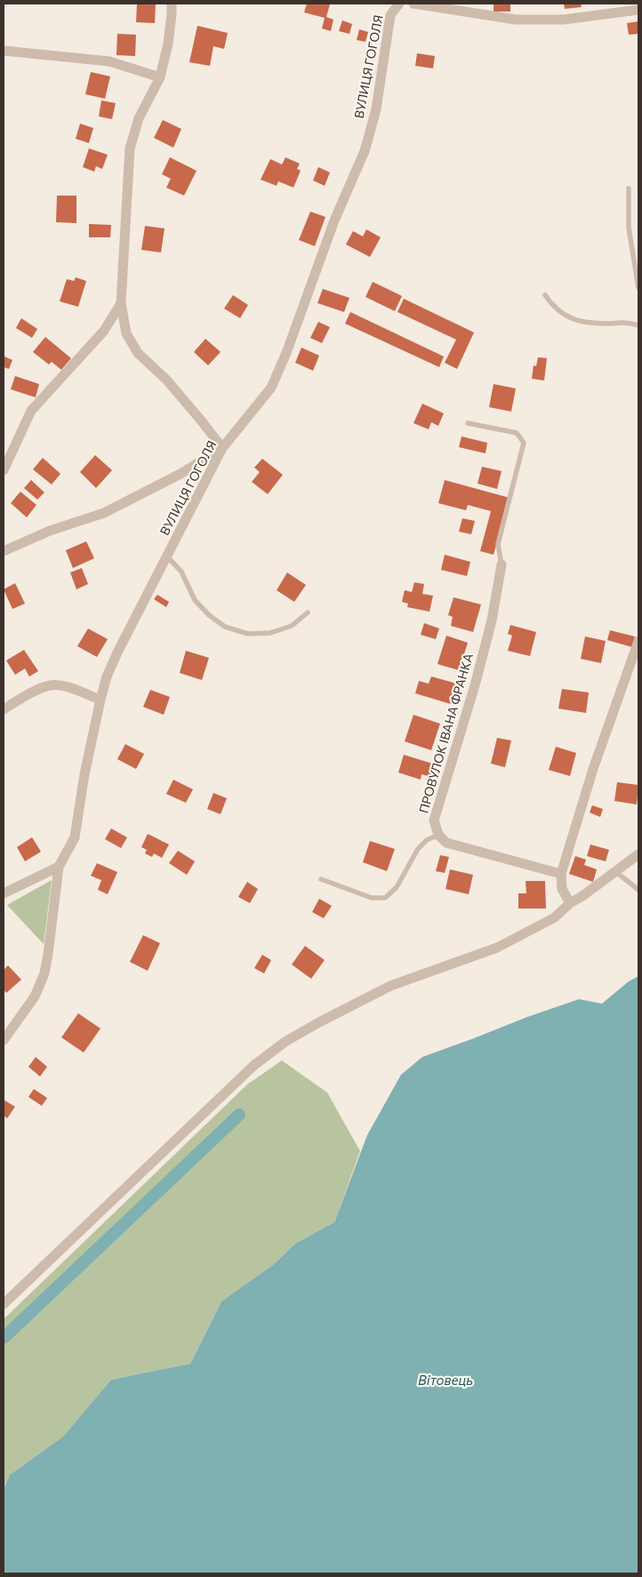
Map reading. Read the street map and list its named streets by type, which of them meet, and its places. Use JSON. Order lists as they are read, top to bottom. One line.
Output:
{"streets":{"street":["ВУЛИЦЯ ГОГОЛЯ","ПРОВУЛОК ІВАНА ФРАНКА"]},"water":["Вітовець"]}
